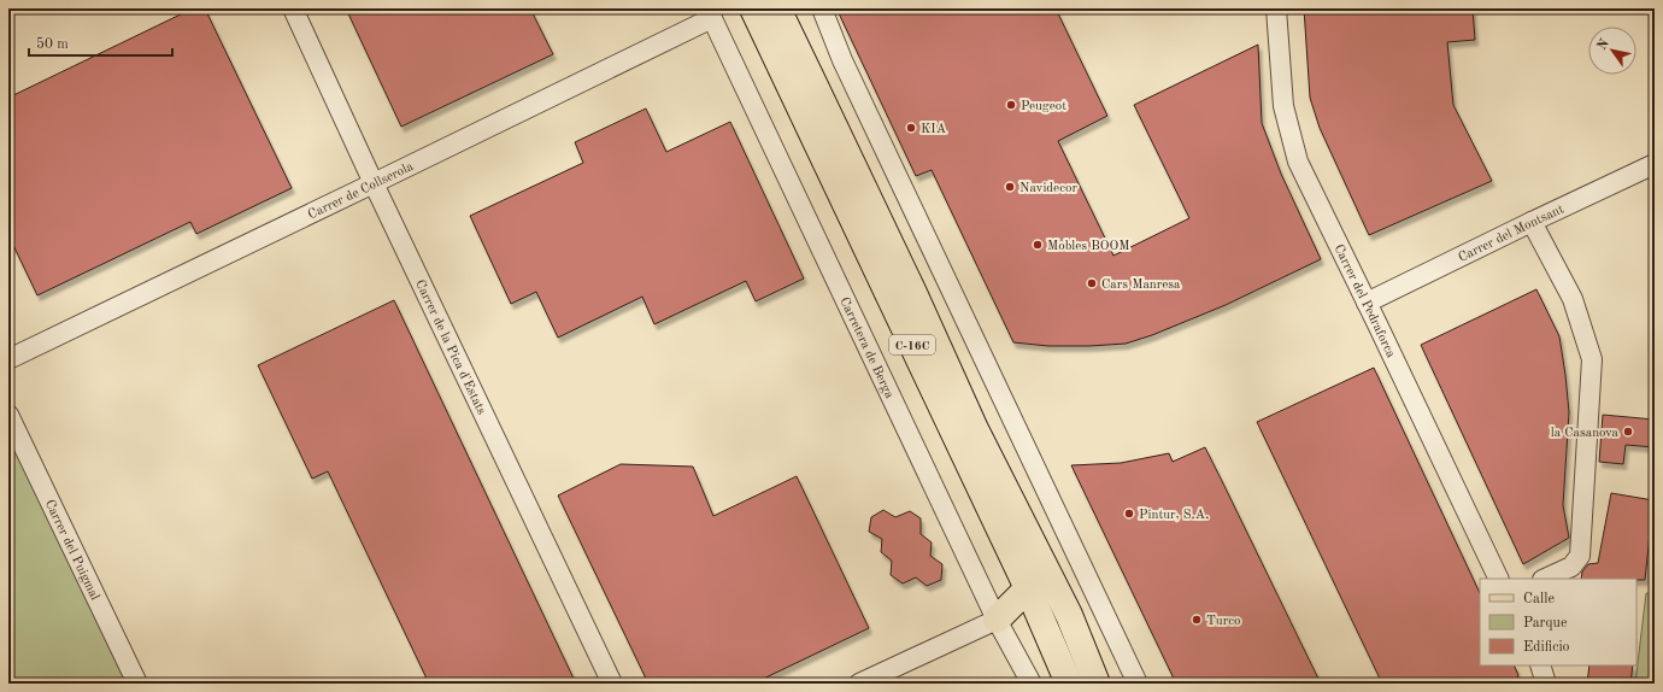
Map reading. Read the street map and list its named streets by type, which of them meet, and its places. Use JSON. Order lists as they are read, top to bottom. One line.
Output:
{"streets":{"main road":["C-16C"],"street":["Carrer de Collserola","Carrer del Montsant","Carrer del Pedraforca","Carrer de la Pica d'Estats","Carretera de Berga","Carrer del Puigmal"]},"crossings":[["Carrer de Collserola","Carrer de la Pica d'Estats"],["Carrer de Collserola","Carretera de Berga"],["Carrer del Montsant","Carrer del Pedraforca"]],"places":["Peugeot","KIA","Navidecor","Mobles BOOM","Cars Manresa","la Casanova","Pintur, S.A.","Turco"],"legend":["Calle","Parque","Edificio"],"scale_bar":"50 m","north":"top left"}
